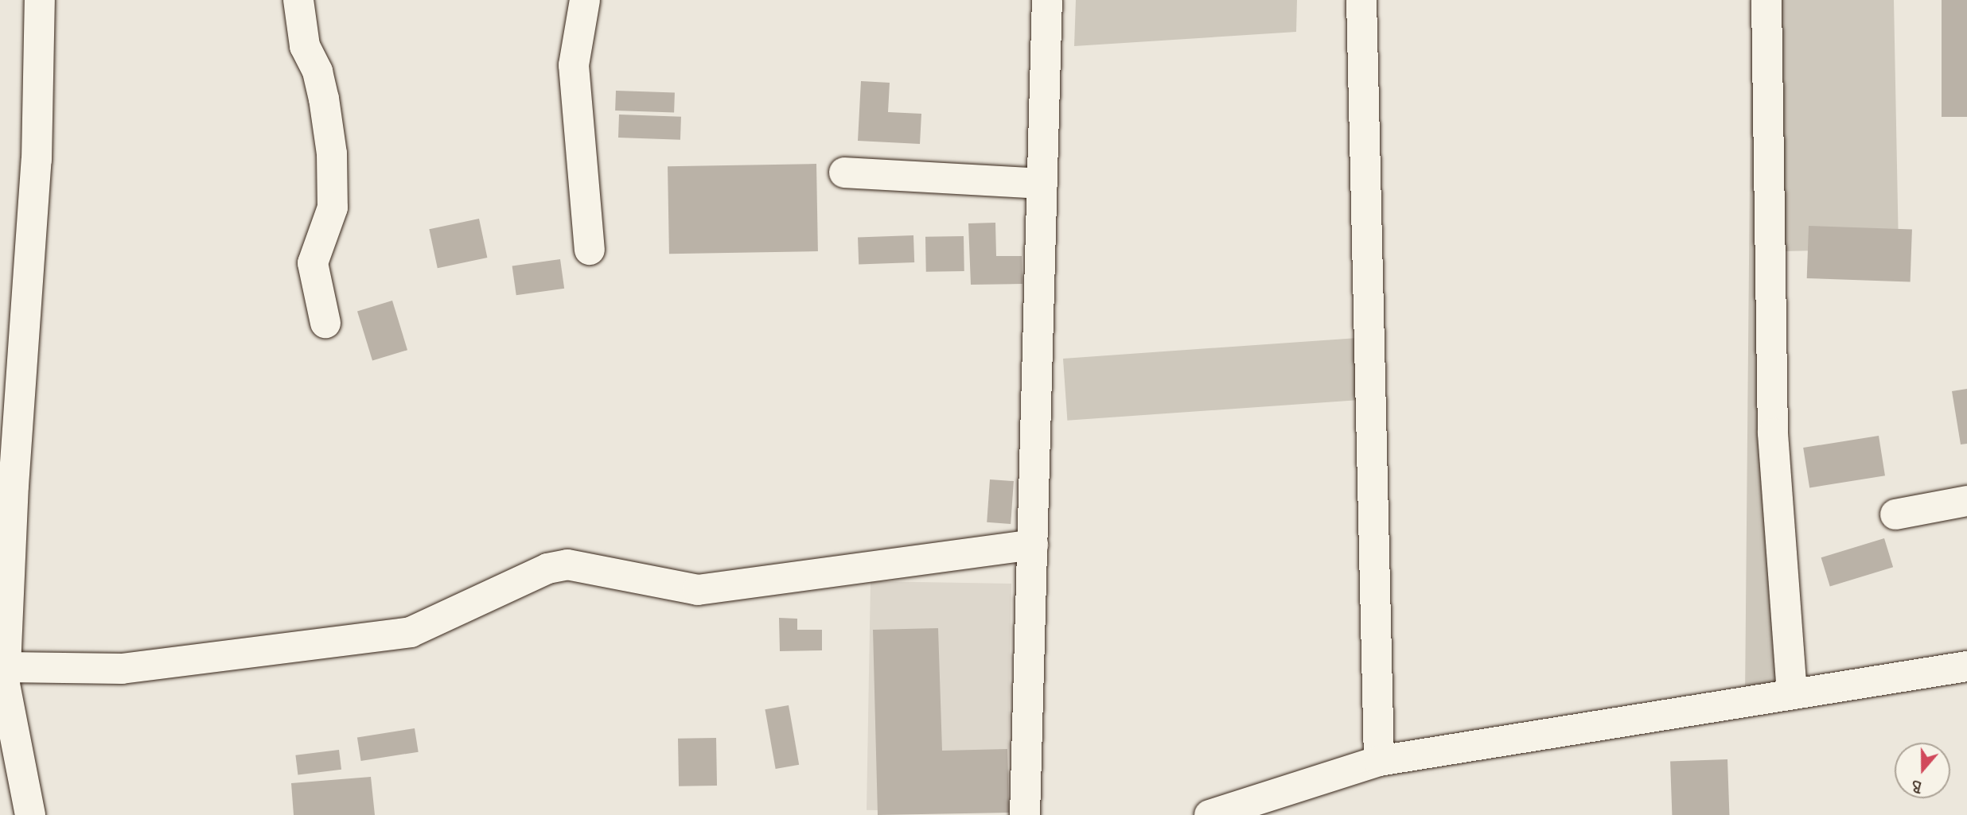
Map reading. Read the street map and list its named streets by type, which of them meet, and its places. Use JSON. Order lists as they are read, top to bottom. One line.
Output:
{"north":"bottom"}
